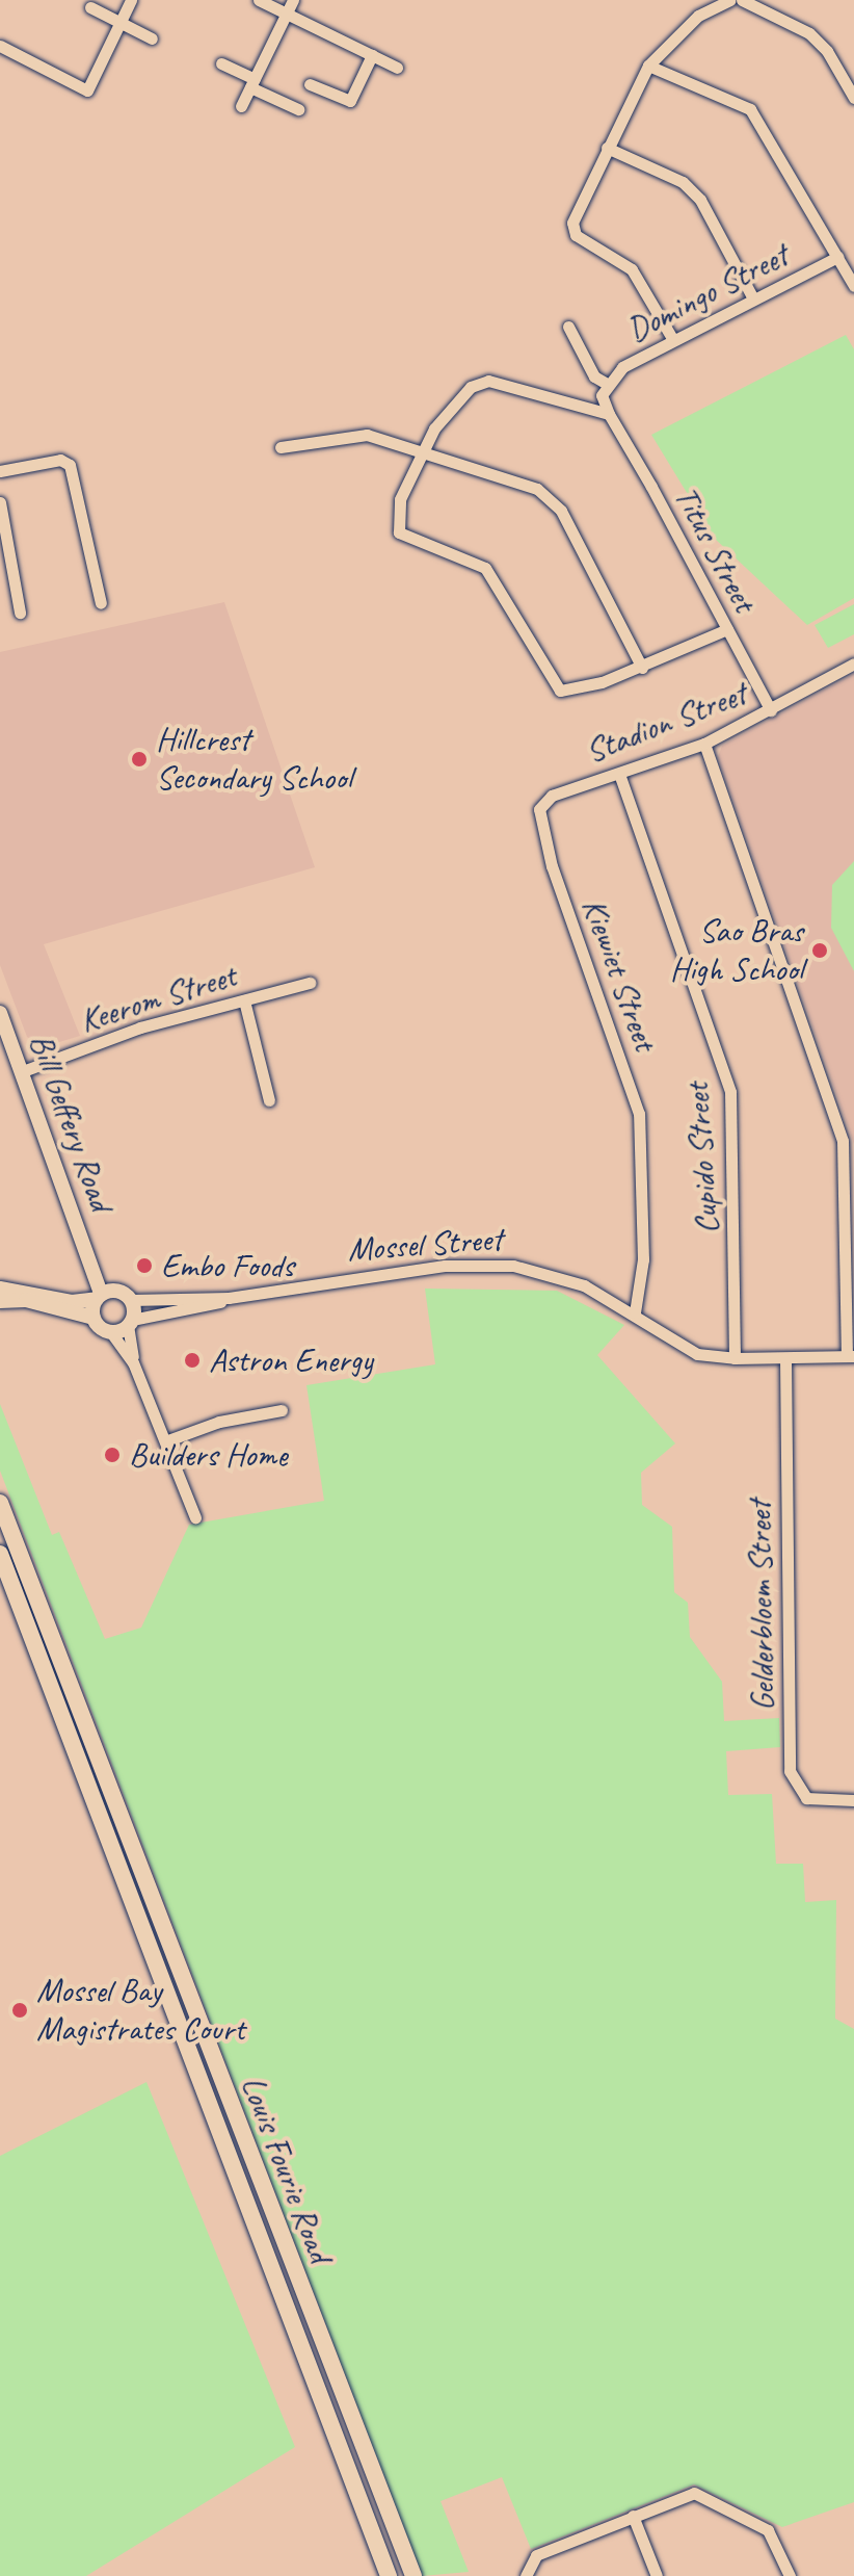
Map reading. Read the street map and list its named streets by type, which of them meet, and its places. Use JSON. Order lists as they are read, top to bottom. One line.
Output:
{"streets":{"main road":["Louis Fourie Road"],"street":["Domingo Street","Titus Street","Stadion Street","Kiewiet Street","Keerom Street","Bill Geffery Road","Cupido Street","Mossel Street","Gelderbloem Street"]},"crossings":[["Domingo Street","Titus Street"],["Titus Street","Stadion Street"],["Stadion Street","Kiewiet Street"],["Stadion Street","Cupido Street"],["Kiewiet Street","Mossel Street"],["Keerom Street","Bill Geffery Road"],["Cupido Street","Mossel Street"],["Mossel Street","Gelderbloem Street"]],"places":["Hillcrest Secondary School","Sao Bras High School","Embo Foods","Astron Energy","Builders Home","Mossel Bay Magistrates Court"]}
